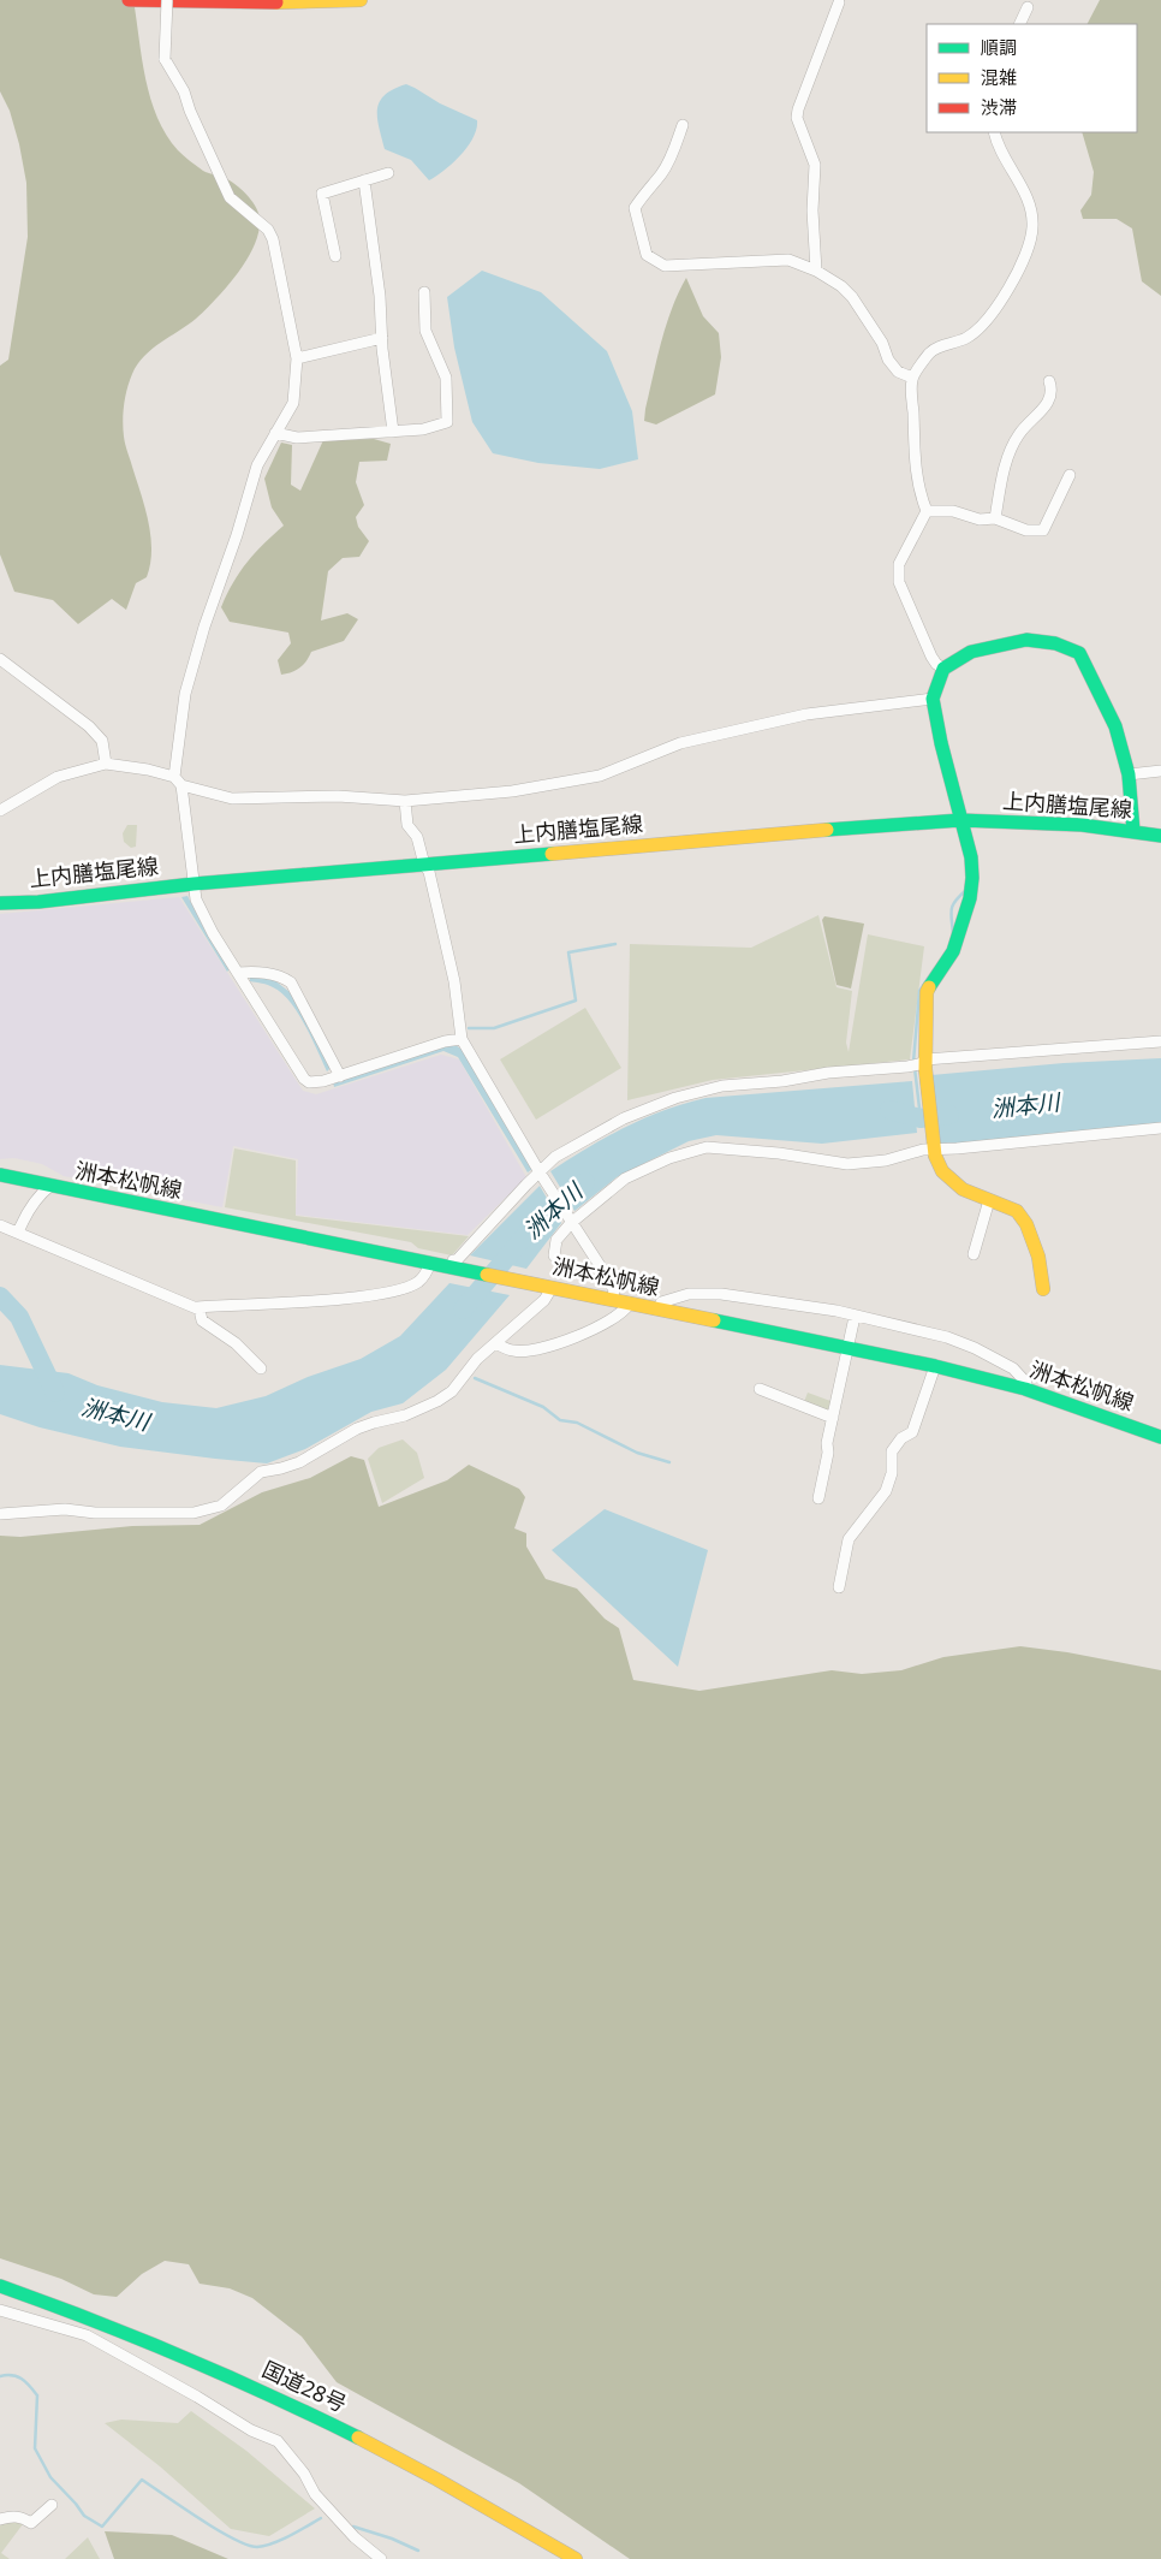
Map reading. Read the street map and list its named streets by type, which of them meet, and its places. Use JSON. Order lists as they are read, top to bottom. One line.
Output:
{"streets":{"main road":["上内膳塩尾線","洲本松帆線","国道28号"]},"water":["洲本川"],"legend":["順調","混雑","渋滞"]}
